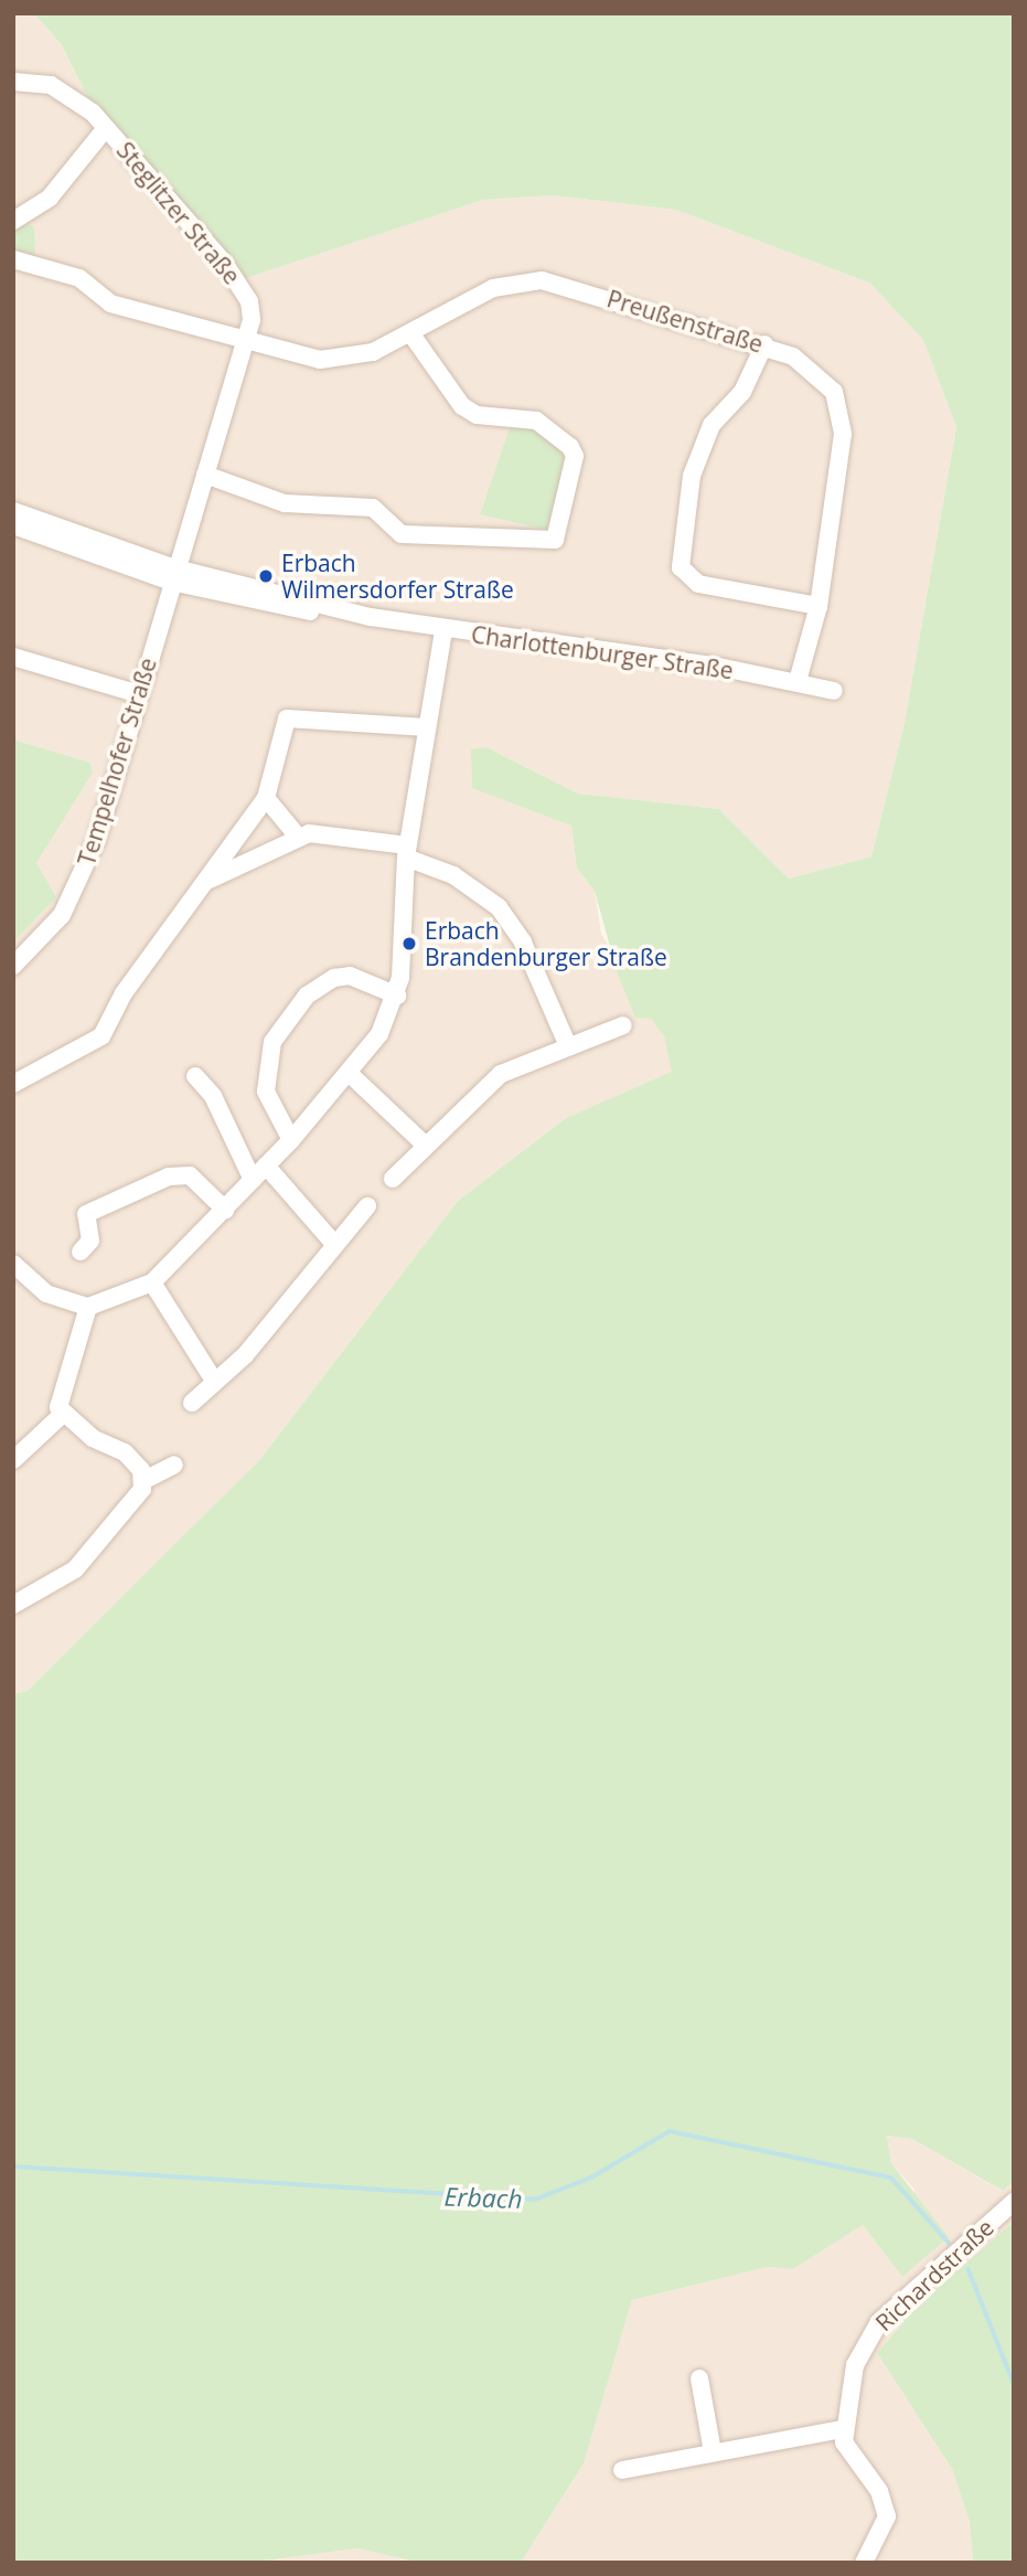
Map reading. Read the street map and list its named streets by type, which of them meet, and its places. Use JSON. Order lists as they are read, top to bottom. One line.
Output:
{"streets":{"street":["Steglitzer Straße","Preußenstraße","Charlottenburger Straße","Tempelhofer Straße","Richardstraße"]},"crossings":[["Steglitzer Straße","Preußenstraße"],["Steglitzer Straße","Tempelhofer Straße"],["Preußenstraße","Charlottenburger Straße"],["Charlottenburger Straße","Tempelhofer Straße"]],"water":["Erbach"],"places":["Erbach Wilmersdorfer Straße","Erbach Brandenburger Straße"]}
